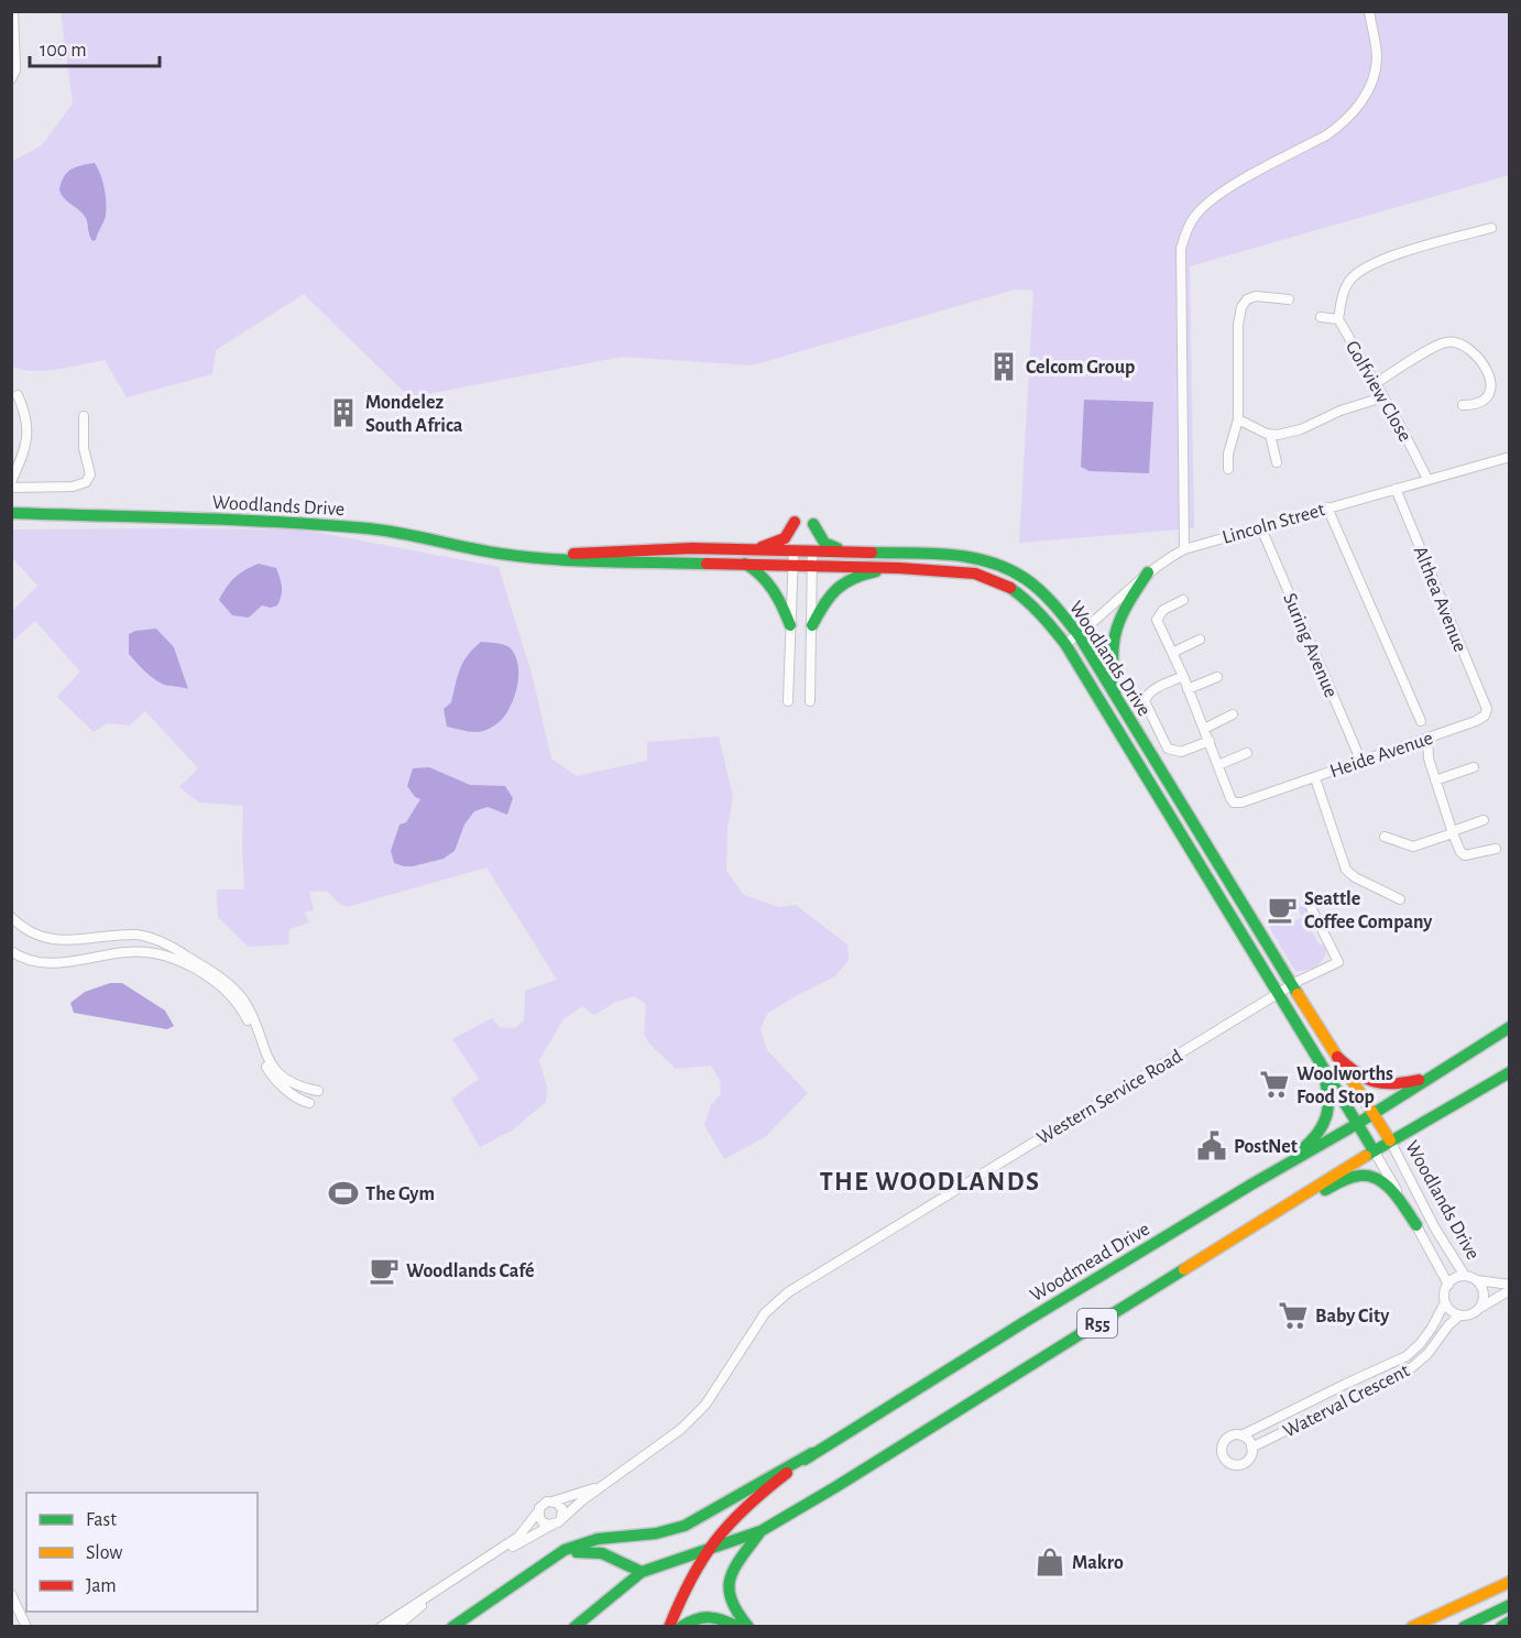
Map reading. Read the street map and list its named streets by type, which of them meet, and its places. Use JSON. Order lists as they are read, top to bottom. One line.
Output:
{"streets":{"main road":["Woodlands Drive","Woodmead Drive","R55"],"street":["Golfview Close","Lincoln Street","Althea Avenue","Suring Avenue","Heide Avenue","Western Service Road","Waterval Crescent"]},"crossings":[["Golfview Close","Lincoln Street"],["Woodlands Drive","Lincoln Street"],["Woodlands Drive","Western Service Road"],["Woodlands Drive","Woodmead Drive"],["Woodlands Drive","R55"],["Woodlands Drive","Waterval Crescent"],["Lincoln Street","Althea Avenue"],["Lincoln Street","Suring Avenue"],["Althea Avenue","Heide Avenue"],["Suring Avenue","Heide Avenue"],["Woodmead Drive","R55"]],"districts":["THE WOODLANDS"],"places":{"building":["Celcom Group","Mondelez South Africa"],"cafe":["Seattle Coffee Company","Woodlands Café"],"supermarket":["Woolworths Food Stop","Baby City"],"public building":["PostNet"],"sports":["The Gym"],"shop":["Makro"]},"legend":["Fast","Slow","Jam"],"scale_bar":"100 m"}
